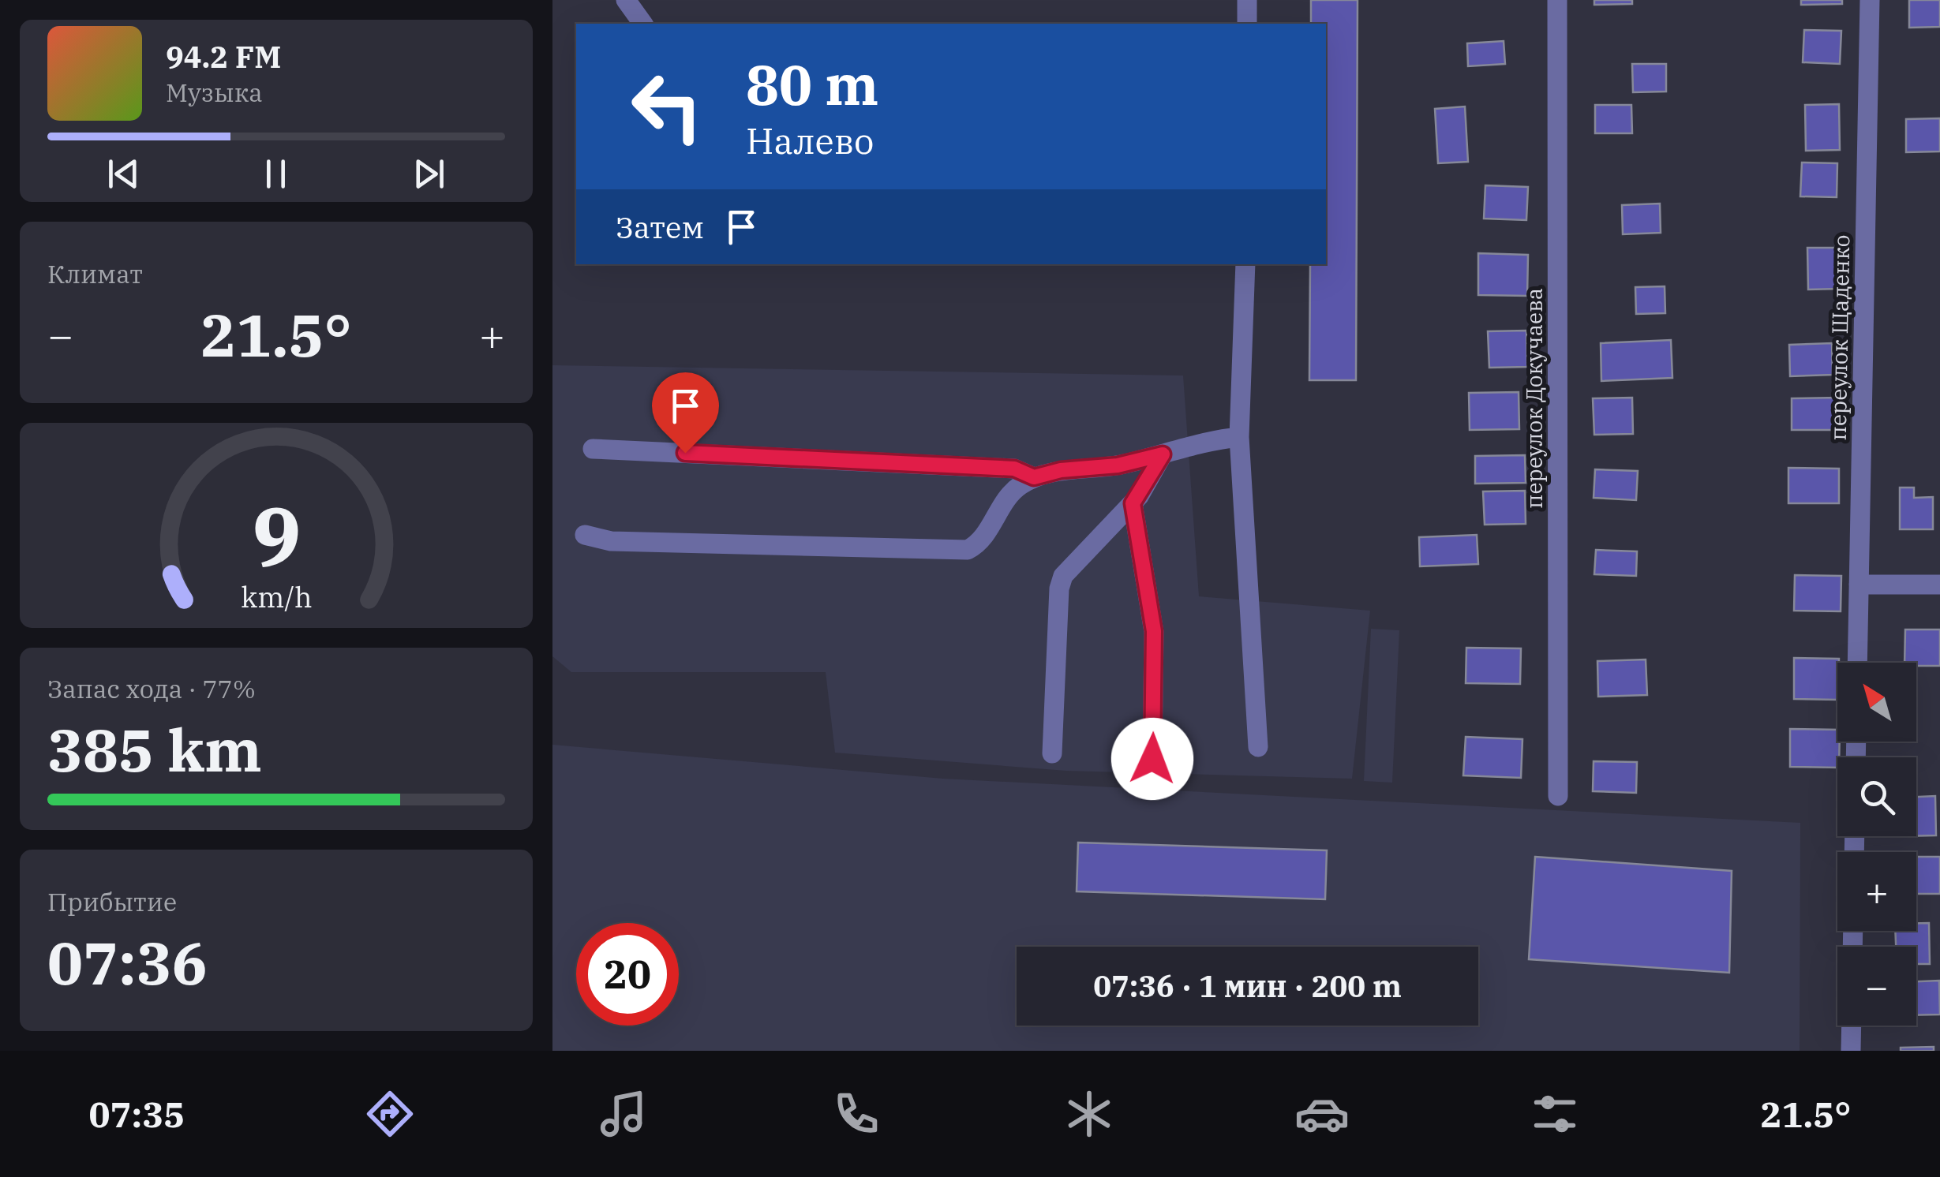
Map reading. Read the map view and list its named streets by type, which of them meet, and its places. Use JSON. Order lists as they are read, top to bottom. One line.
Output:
{"streets":{"street":["переулок Щаденко","переулок Докучаева"]},"north":"top left","page":{"turn":["80 m","Налево"],"song":["94.2 FM","Музыка"],"then":"Затем","tile":["Климат",["Запас хода · 77%","385 km"],["Прибытие","07:36"]],"heat":["−","21.5°","+"],"map_buttons":["+","−"],"limit":"20","trip":"07:36 · 1 мин · 200 m","tabs":["07:35","21.5°"],"gauge":["9","km/h"]}}
